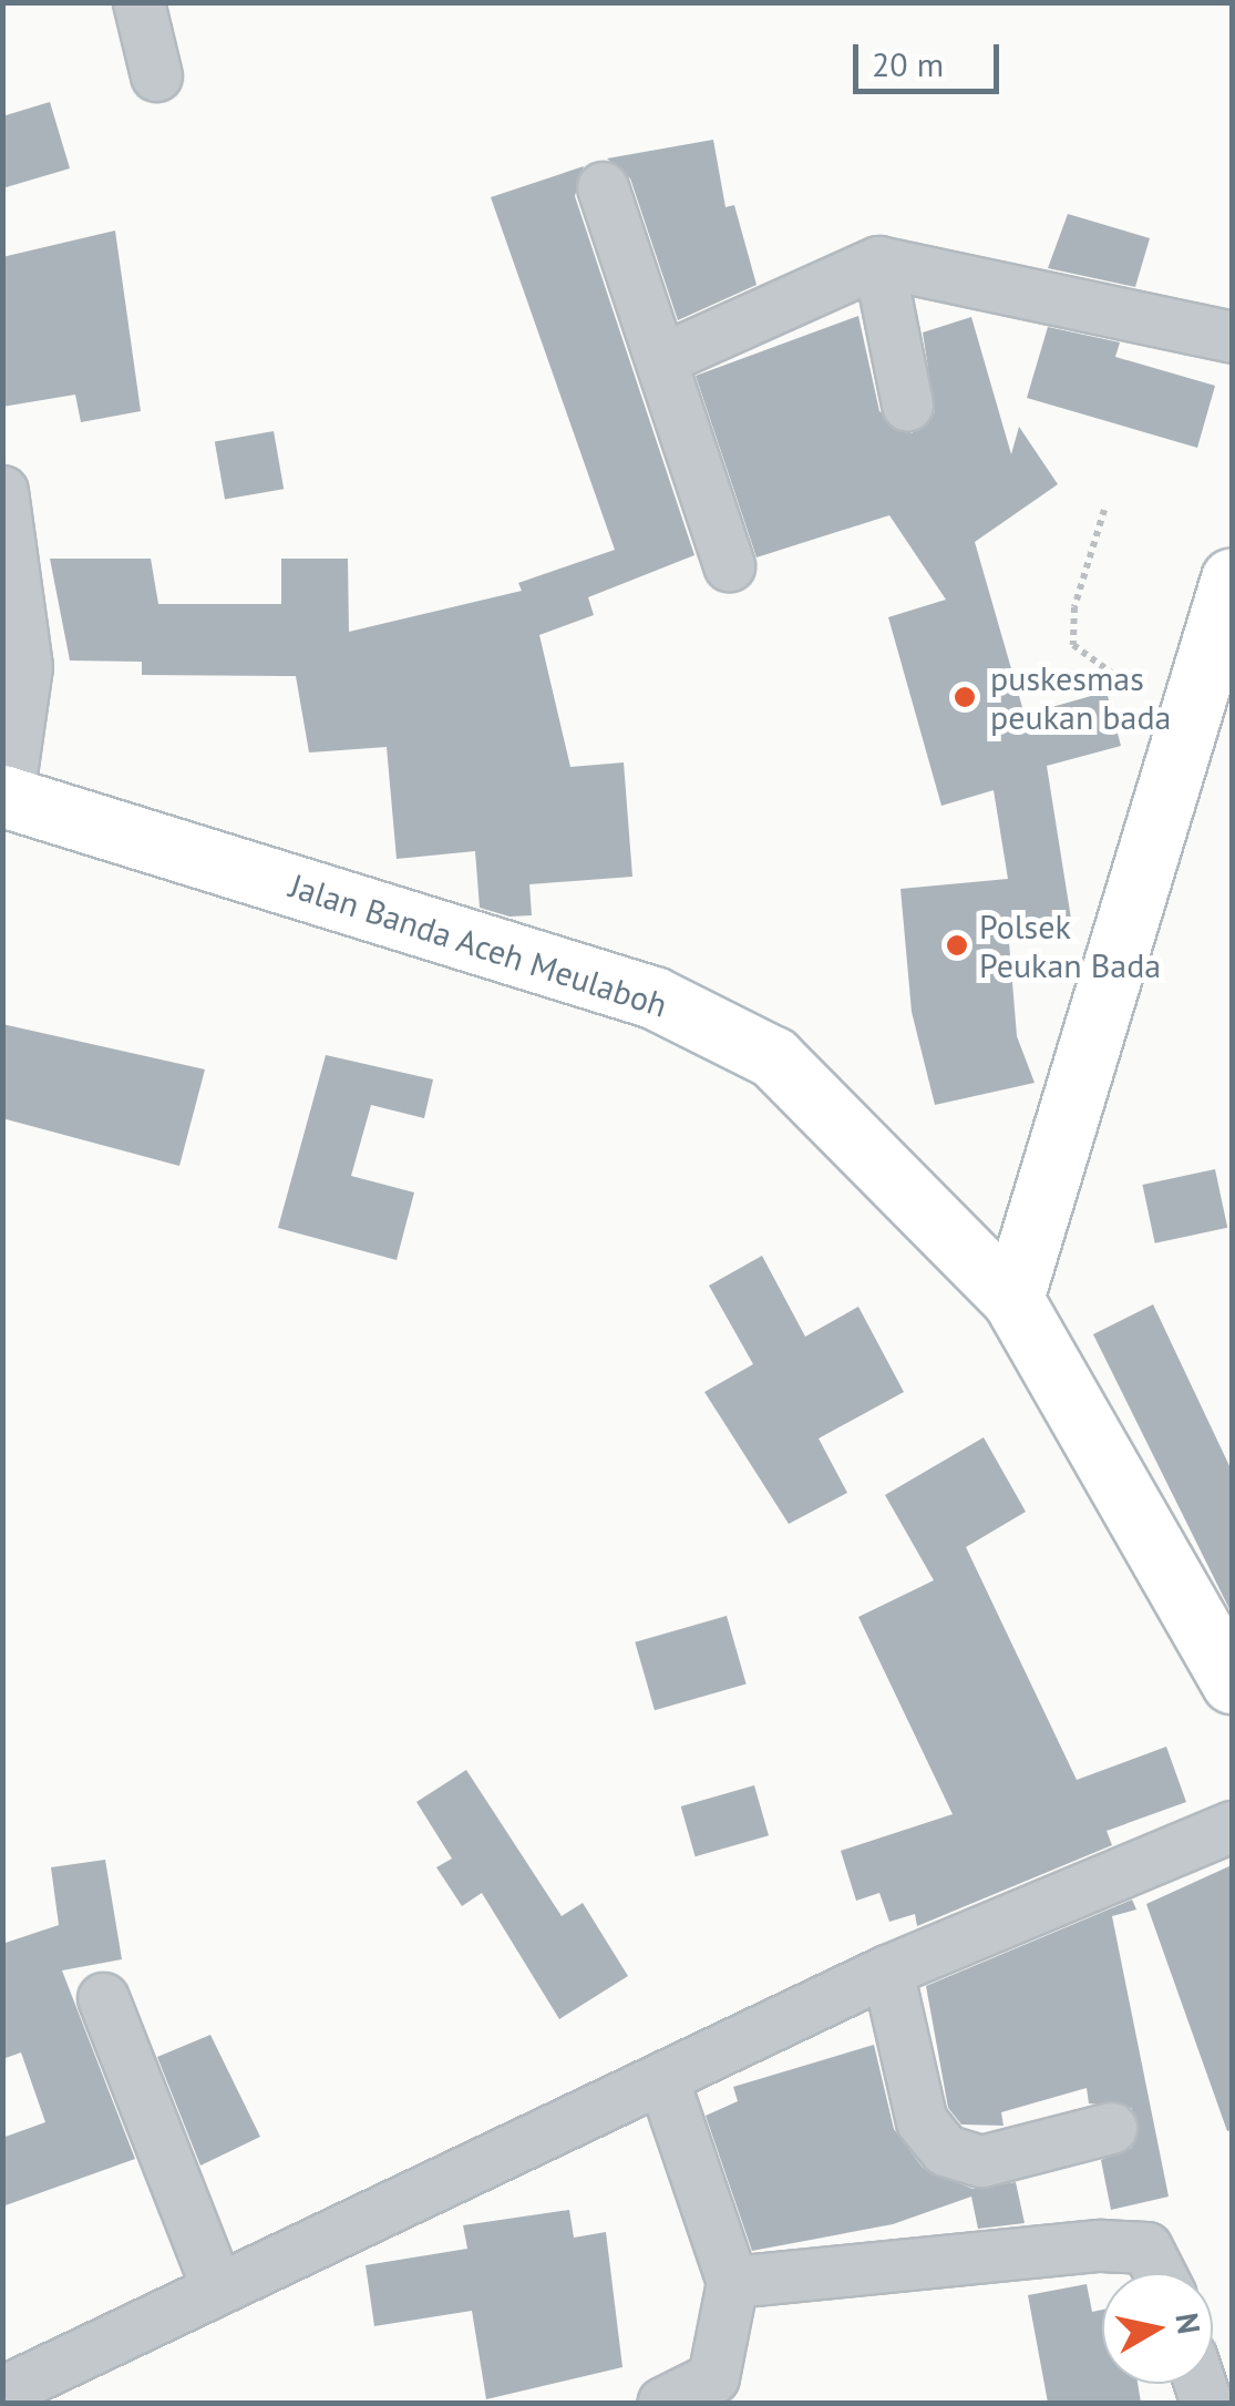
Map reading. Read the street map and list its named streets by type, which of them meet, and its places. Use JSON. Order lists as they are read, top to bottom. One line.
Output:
{"streets":{"main road":["Jalan Banda Aceh Meulaboh"]},"places":["puskesmas peukan bada","Polsek Peukan Bada"],"scale_bar":"20 m","north":"right"}
